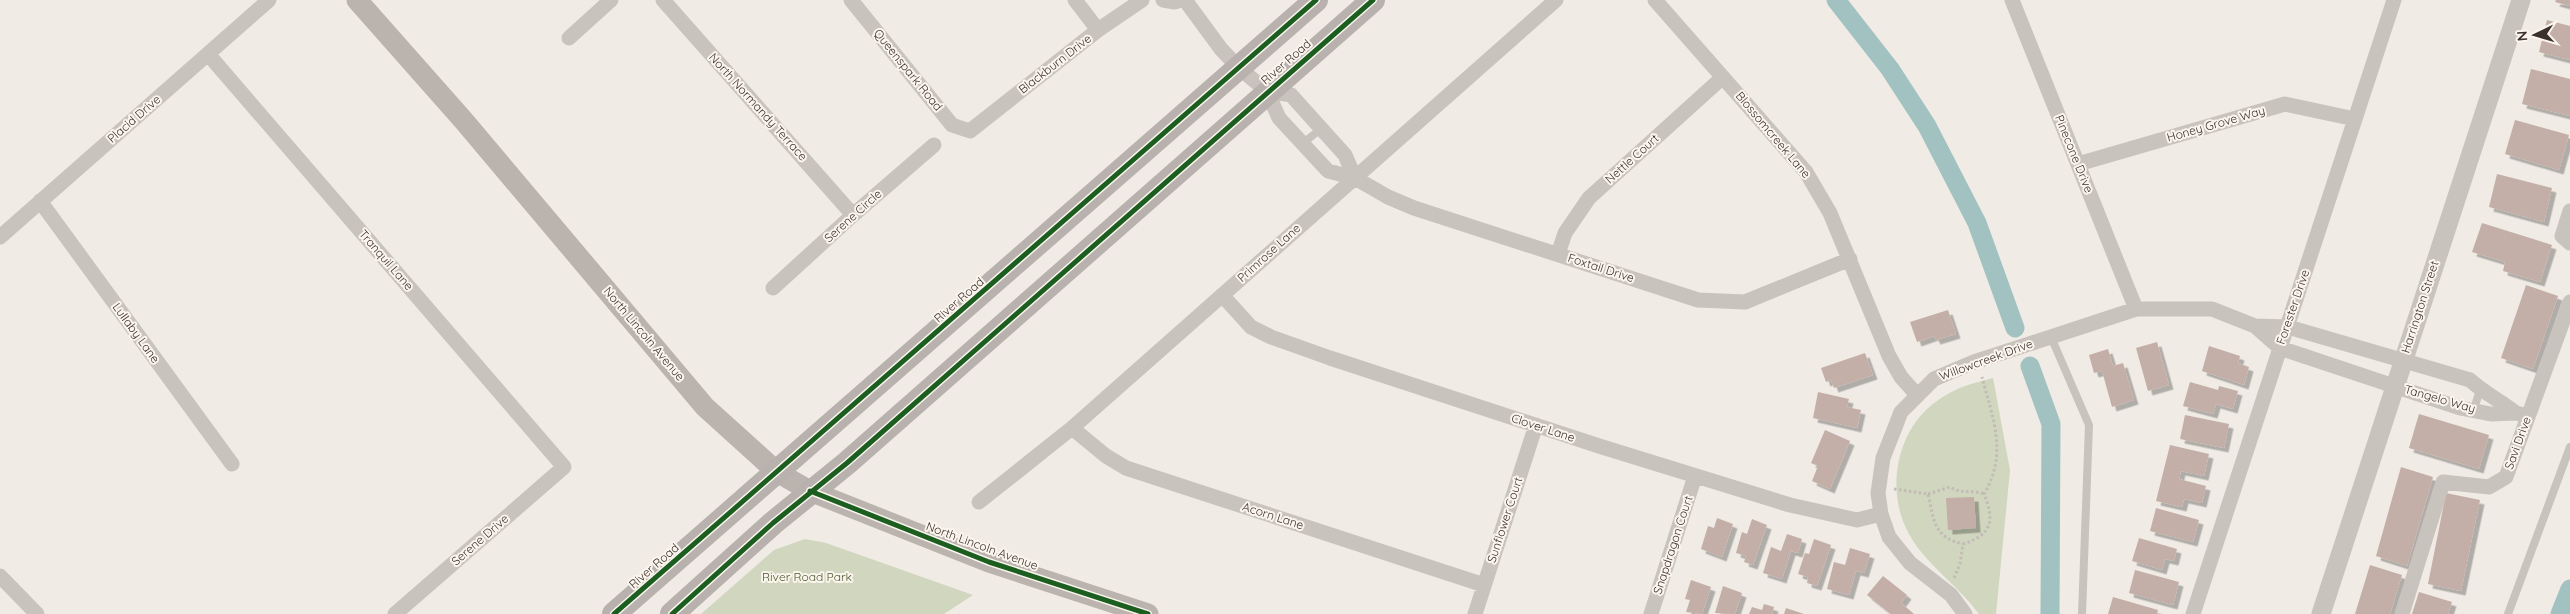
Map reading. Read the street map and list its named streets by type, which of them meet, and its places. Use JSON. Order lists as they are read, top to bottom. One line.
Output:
{"streets":{"main road":["River Road","North Lincoln Avenue"],"street":["Blackburn Drive","Queenspark Road","North Normandy Terrace","Placid Drive","Honey Grove Way","Blossomcreek Lane","Pinecone Drive","Nettle Court","Serene Circle","Primrose Lane","Tranquil Lane","Foxtail Drive","Forester Drive","Harrington Street","Lullaby Lane","Willowcreek Drive","Tangelo Way","Clover Lane","Savi Drive","Acorn Lane","Sunflower Court","Serene Drive","Snapdragon Court"]},"crossings":[["River Road","Foxtail Drive"],["River Road","North Lincoln Avenue"],["Blackburn Drive","Queenspark Road"],["North Normandy Terrace","Serene Circle"],["Placid Drive","Tranquil Lane"],["Placid Drive","Lullaby Lane"],["Honey Grove Way","Pinecone Drive"],["Honey Grove Way","Forester Drive"],["Blossomcreek Lane","Nettle Court"],["Blossomcreek Lane","Foxtail Drive"],["Blossomcreek Lane","Willowcreek Drive"],["Pinecone Drive","Willowcreek Drive"],["Nettle Court","Foxtail Drive"],["Primrose Lane","Foxtail Drive"],["Primrose Lane","Clover Lane"],["Primrose Lane","Acorn Lane"],["Tranquil Lane","Serene Drive"],["Forester Drive","Willowcreek Drive"],["Harrington Street","Willowcreek Drive"],["Harrington Street","Tangelo Way"],["Willowcreek Drive","Tangelo Way"],["Willowcreek Drive","Clover Lane"],["Tangelo Way","Savi Drive"],["Clover Lane","Sunflower Court"],["Clover Lane","Snapdragon Court"],["Acorn Lane","Sunflower Court"]],"parks":["River Road Park"],"north":"left"}
